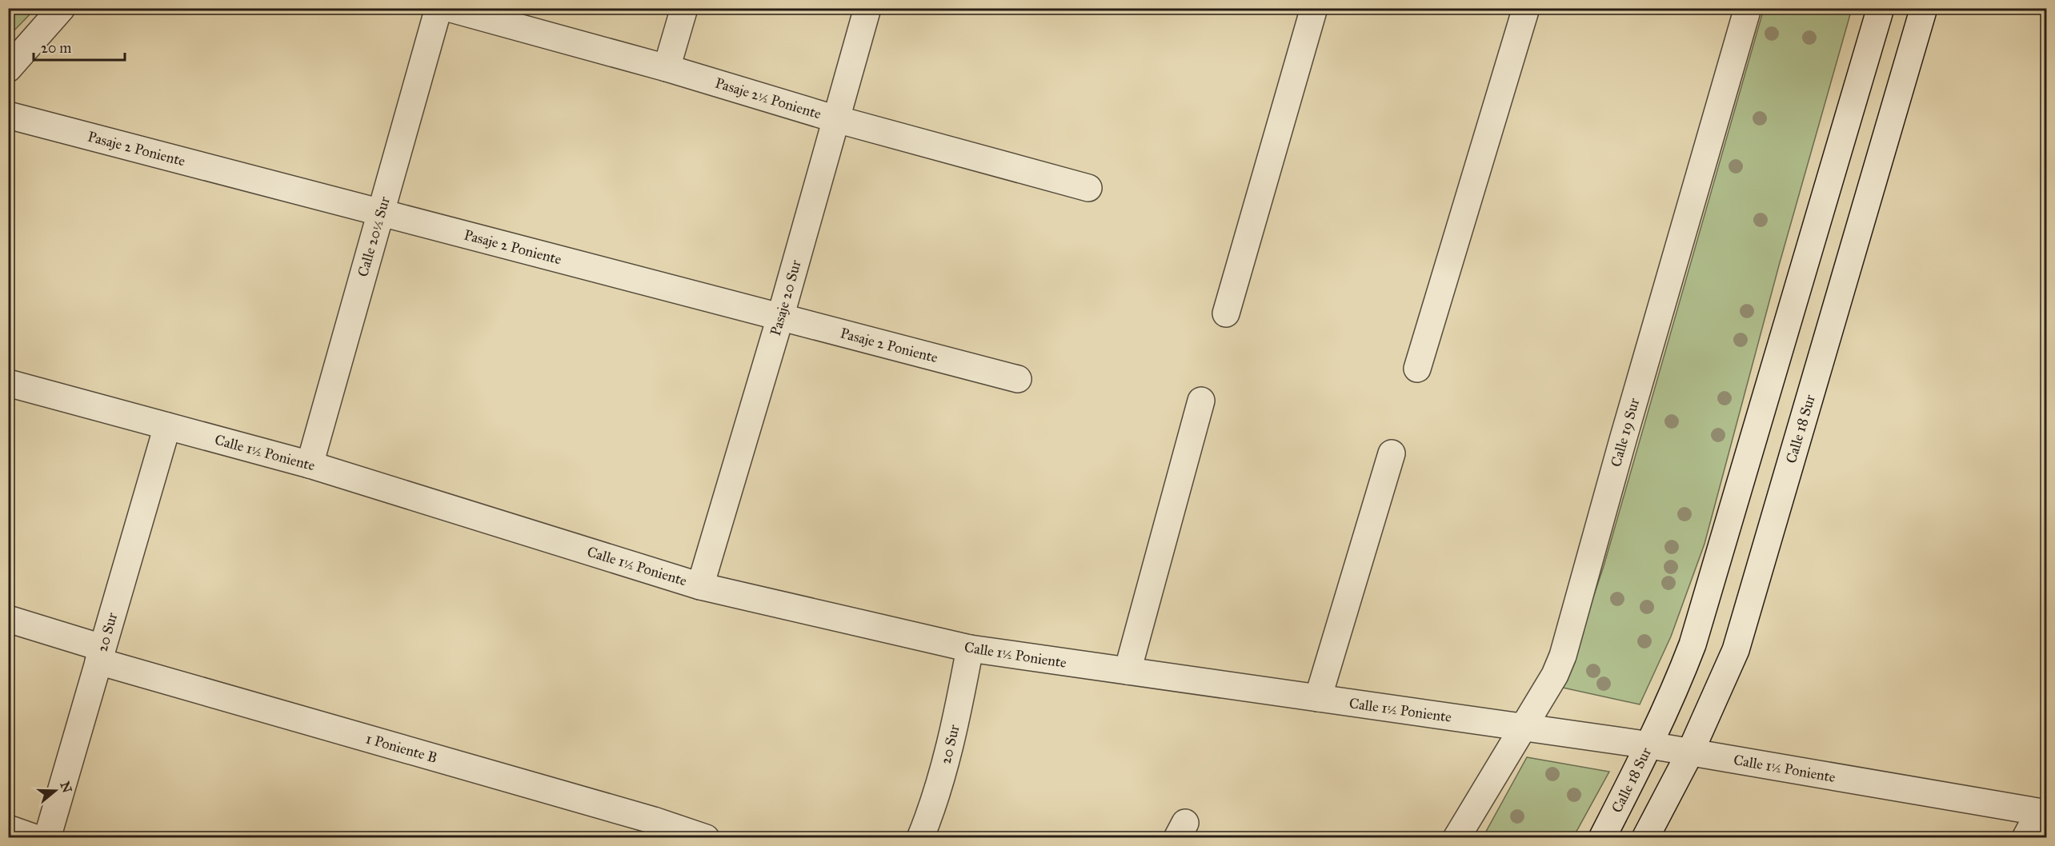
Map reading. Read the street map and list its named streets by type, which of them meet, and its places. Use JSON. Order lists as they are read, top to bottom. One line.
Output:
{"streets":{"street":["Pasaje 2½ Poniente","Pasaje 2 Poniente","Calle 20½ Sur","Pasaje 20 Sur","Calle 18 Sur","Calle 19 Sur","Calle 1½ Poniente","20 Sur","1 Poniente B"]},"crossings":[["Pasaje 2½ Poniente","Pasaje 20 Sur"],["Pasaje 2 Poniente","Calle 20½ Sur"],["Pasaje 2 Poniente","Pasaje 20 Sur"],["Calle 20½ Sur","Calle 1½ Poniente"],["Pasaje 20 Sur","Calle 1½ Poniente"],["Calle 18 Sur","Calle 1½ Poniente"],["Calle 19 Sur","Calle 1½ Poniente"],["Calle 1½ Poniente","20 Sur"],["20 Sur","1 Poniente B"]],"scale_bar":"20 m","north":"right"}
